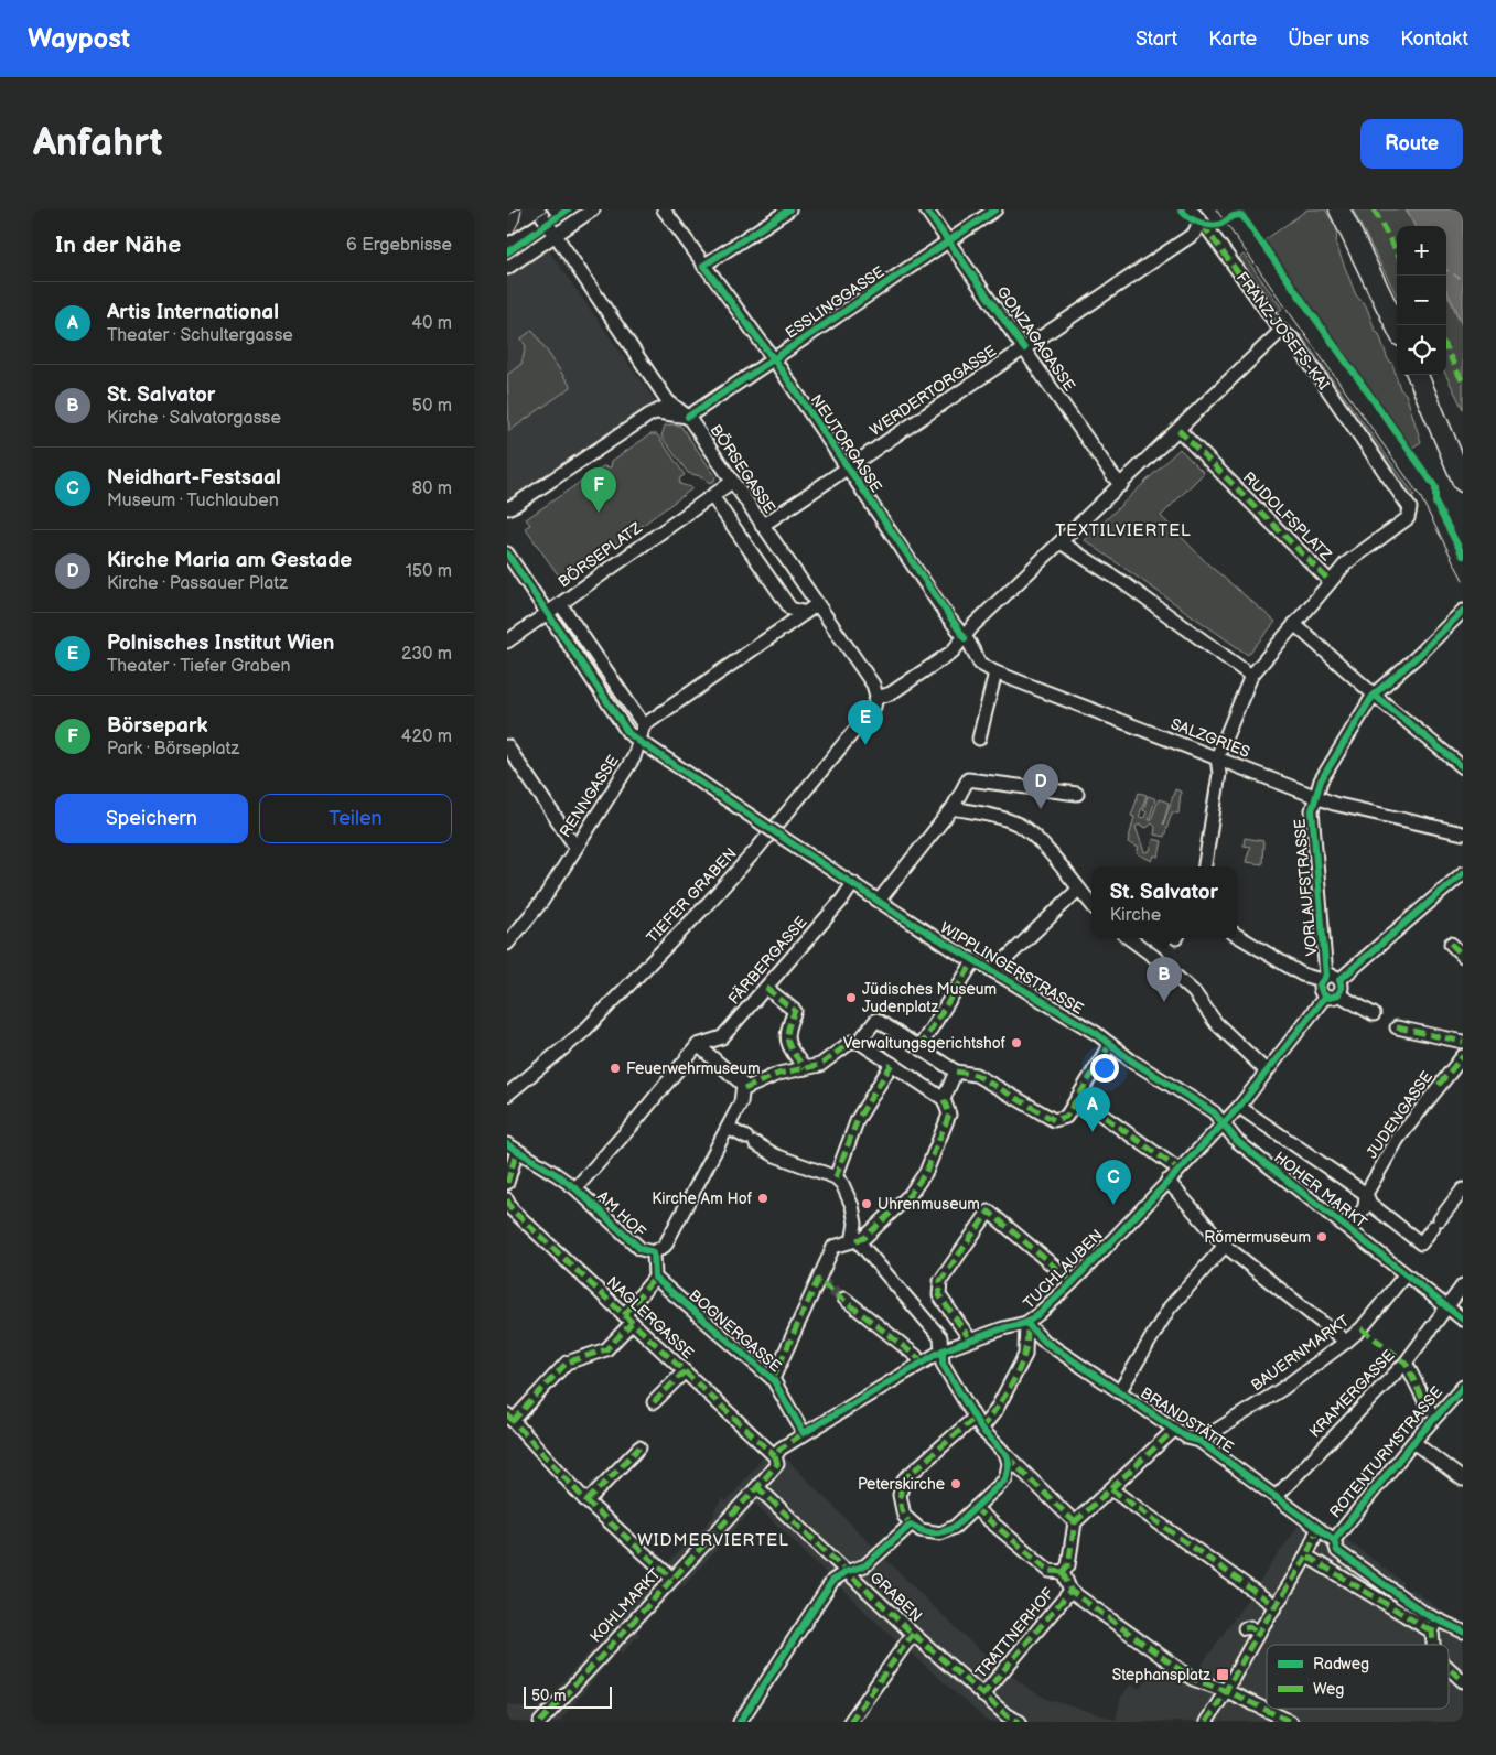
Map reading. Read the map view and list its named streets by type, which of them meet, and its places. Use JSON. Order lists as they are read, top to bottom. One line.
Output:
{"streets":{"street":["ESSLINGGASSE","FRANZ-JOSEFS-KAI","GONZAGAGASSE","WERDERTORGASSE","NEUTORGASSE","BÖRSEGASSE","RUDOLFSPLATZ","BÖRSEPLATZ","SALZGRIES","RENNGASSE","VORLAUFSTRASSE","TIEFER GRABEN","FÄRBERGASSE","WIPPLINGERSTRASSE","JUDENGASSE","HOHER MARKT","AM HOF","TUCHLAUBEN","NAGLERGASSE","BOGNERGASSE","BAUERNMARKT","KRAMERGASSE","BRANDSTÄTTE","ROTENTURMSTRASSE","GRABEN","KOHLMARKT","TRATTNERHOF"]},"crossings":[["ESSLINGGASSE","GONZAGAGASSE"],["ESSLINGGASSE","NEUTORGASSE"],["ESSLINGGASSE","BÖRSEGASSE"],["FRANZ-JOSEFS-KAI","WERDERTORGASSE"],["FRANZ-JOSEFS-KAI","RUDOLFSPLATZ"],["GONZAGAGASSE","WERDERTORGASSE"],["WERDERTORGASSE","NEUTORGASSE"],["WERDERTORGASSE","BÖRSEGASSE"],["NEUTORGASSE","SALZGRIES"],["BÖRSEGASSE","BÖRSEPLATZ"],["BÖRSEGASSE","TIEFER GRABEN"],["RUDOLFSPLATZ","SALZGRIES"],["SALZGRIES","VORLAUFSTRASSE"],["RENNGASSE","WIPPLINGERSTRASSE"],["VORLAUFSTRASSE","TUCHLAUBEN"],["FÄRBERGASSE","WIPPLINGERSTRASSE"],["FÄRBERGASSE","AM HOF"],["WIPPLINGERSTRASSE","HOHER MARKT"],["WIPPLINGERSTRASSE","TUCHLAUBEN"],["JUDENGASSE","HOHER MARKT"],["HOHER MARKT","TUCHLAUBEN"],["HOHER MARKT","BAUERNMARKT"],["HOHER MARKT","KRAMERGASSE"],["TUCHLAUBEN","NAGLERGASSE"],["TUCHLAUBEN","BOGNERGASSE"],["TUCHLAUBEN","BRANDSTÄTTE"],["TUCHLAUBEN","GRABEN"],["TUCHLAUBEN","KOHLMARKT"],["BAUERNMARKT","BRANDSTÄTTE"],["KRAMERGASSE","BRANDSTÄTTE"],["BRANDSTÄTTE","ROTENTURMSTRASSE"],["GRABEN","KOHLMARKT"],["GRABEN","TRATTNERHOF"]],"districts":["TEXTILVIERTEL","WIDMERVIERTEL"],"places":{"other":["Jüdisches Museum Judenplatz","Verwaltungsgerichtshof","Feuerwehrmuseum","Kirche Am Hof","Uhrenmuseum","Römermuseum","Peterskirche"],"transit":["Stephansplatz"]},"legend":["Radweg","Weg"],"scale_bar":"50 m","page":{"header":"Waypost","nav":["Start","Karte","Über uns","Kontakt"],"buttons":["Route",["Speichern","Teilen"]],"title":"Anfahrt","heading":["In der Nähe","6 Ergebnisse"],"map_buttons":["+","−"],"list":[{"mark":"A","name":"Artis International","note":"Theater · Schultergasse","value":"40 m"},{"mark":"B","name":"St. Salvator","note":"Kirche · Salvatorgasse","value":"50 m"},{"mark":"C","name":"Neidhart-Festsaal","note":"Museum · Tuchlauben","value":"80 m"},{"mark":"D","name":"Kirche Maria am Gestade","note":"Kirche · Passauer Platz","value":"150 m"},{"mark":"E","name":"Polnisches Institut Wien","note":"Theater · Tiefer Graben","value":"230 m"},{"mark":"F","name":"Börsepark","note":"Park · Börseplatz","value":"420 m"}],"pins":["F","E","D","B","A","C"],"popup":["St. Salvator","Kirche"],"scale":"50 m"}}
